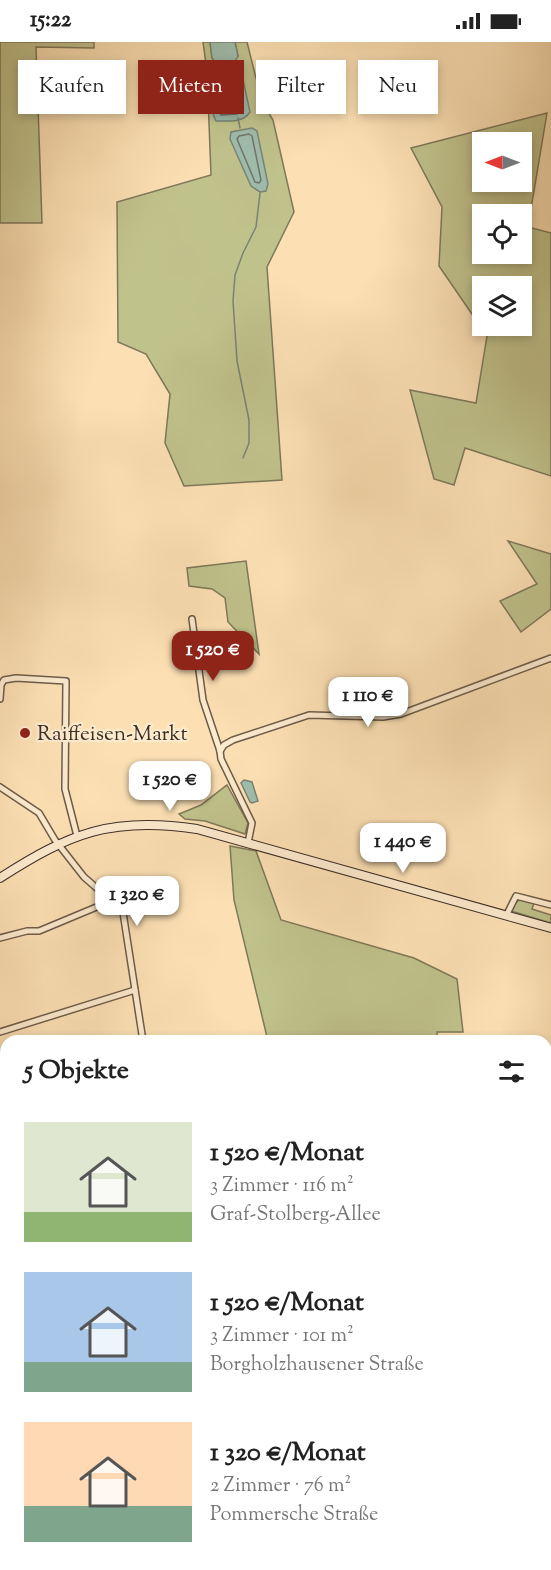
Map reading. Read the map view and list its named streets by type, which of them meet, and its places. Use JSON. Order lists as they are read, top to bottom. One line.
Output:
{"places":["Raiffeisen-Markt"],"north":"left","page":{"status":"15:22","chip":["Kaufen","Mieten","Filter","Neu"],"price":["1 520 €","1 110 €","1 520 €","1 440 €","1 320 €"],"heading":"5 Objekte","list":[{"name":"1 520 €/Monat","note":"3 Zimmer · 116 m² · Graf-Stolberg-Allee"},{"name":"1 520 €/Monat","note":"3 Zimmer · 101 m² · Borgholzhausener Straße"},{"name":"1 320 €/Monat","note":"2 Zimmer · 76 m² · Pommersche Straße"}]}}
